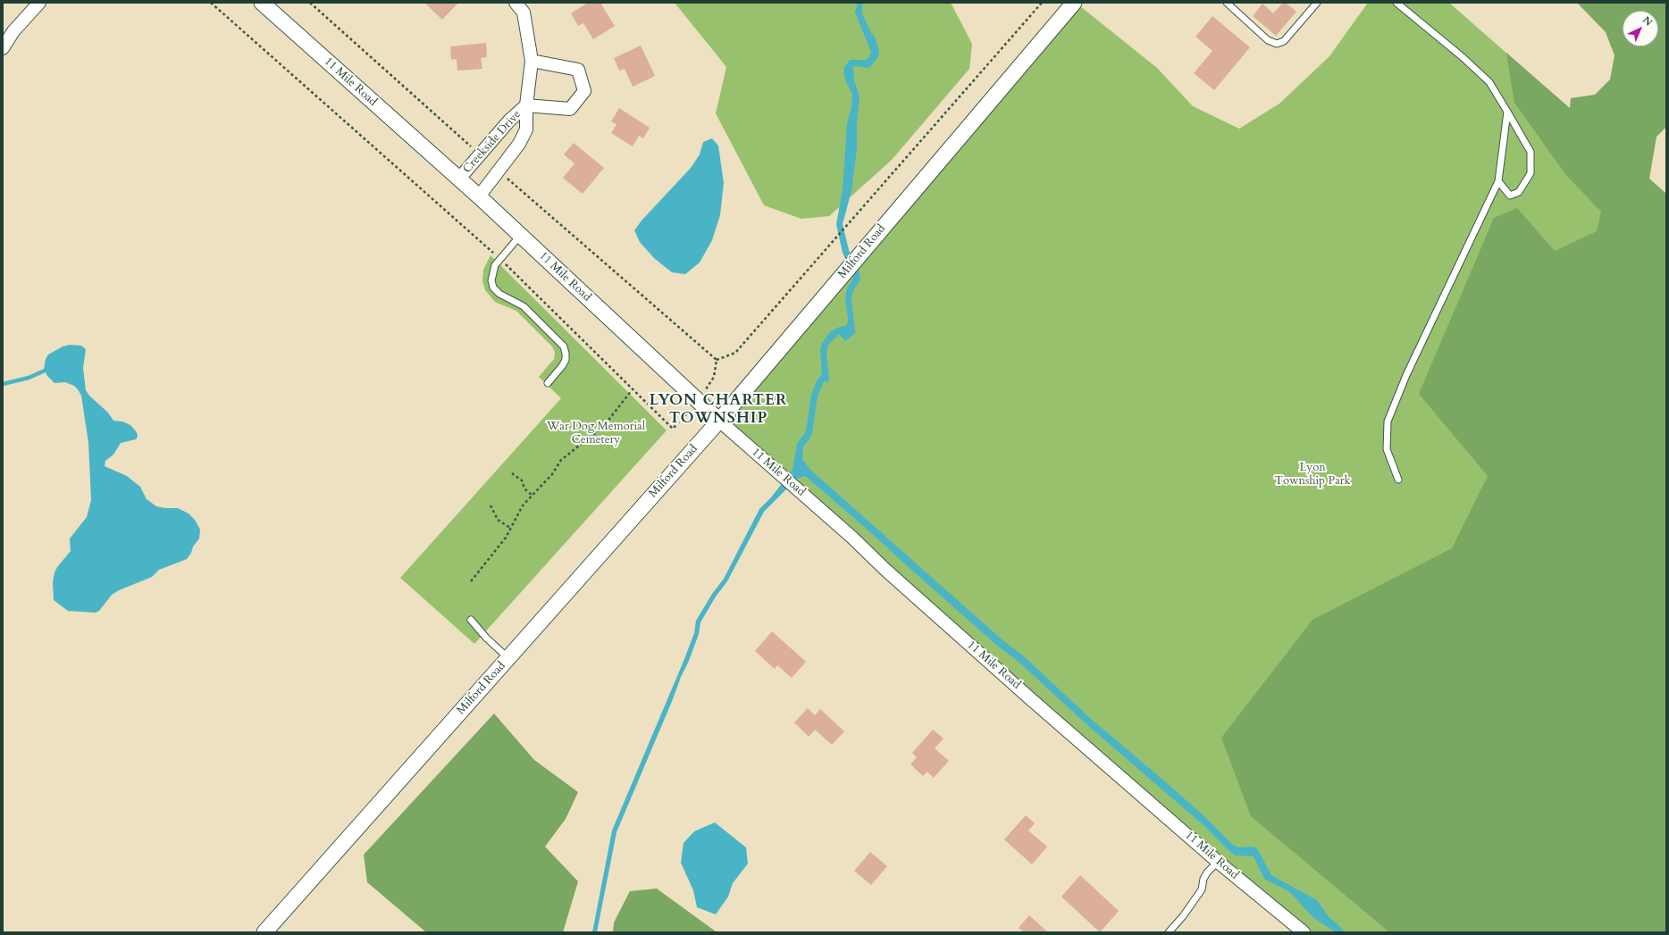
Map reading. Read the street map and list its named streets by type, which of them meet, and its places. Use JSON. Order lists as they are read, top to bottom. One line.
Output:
{"streets":{"street":["11 Mile Road","Creekside Drive","Milford Road"]},"crossings":[["11 Mile Road","Creekside Drive"],["11 Mile Road","Milford Road"]],"districts":["LYON CHARTER TOWNSHIP"],"parks":["War Dog Memorial Cemetery","Lyon Township Park"],"north":"top right"}
